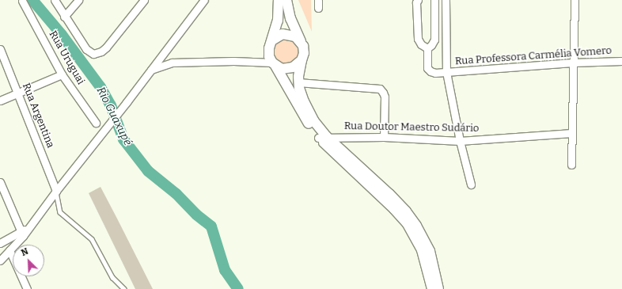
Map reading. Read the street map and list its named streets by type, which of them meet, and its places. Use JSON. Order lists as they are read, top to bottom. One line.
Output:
{"streets":{"street":["Rua Professora Carmélia Vomero","Rua Uruguai","Rua Argentina","Rua Doutor Maestro Sudário"]},"water":["Rio Guaxupé"],"north":"top left"}
